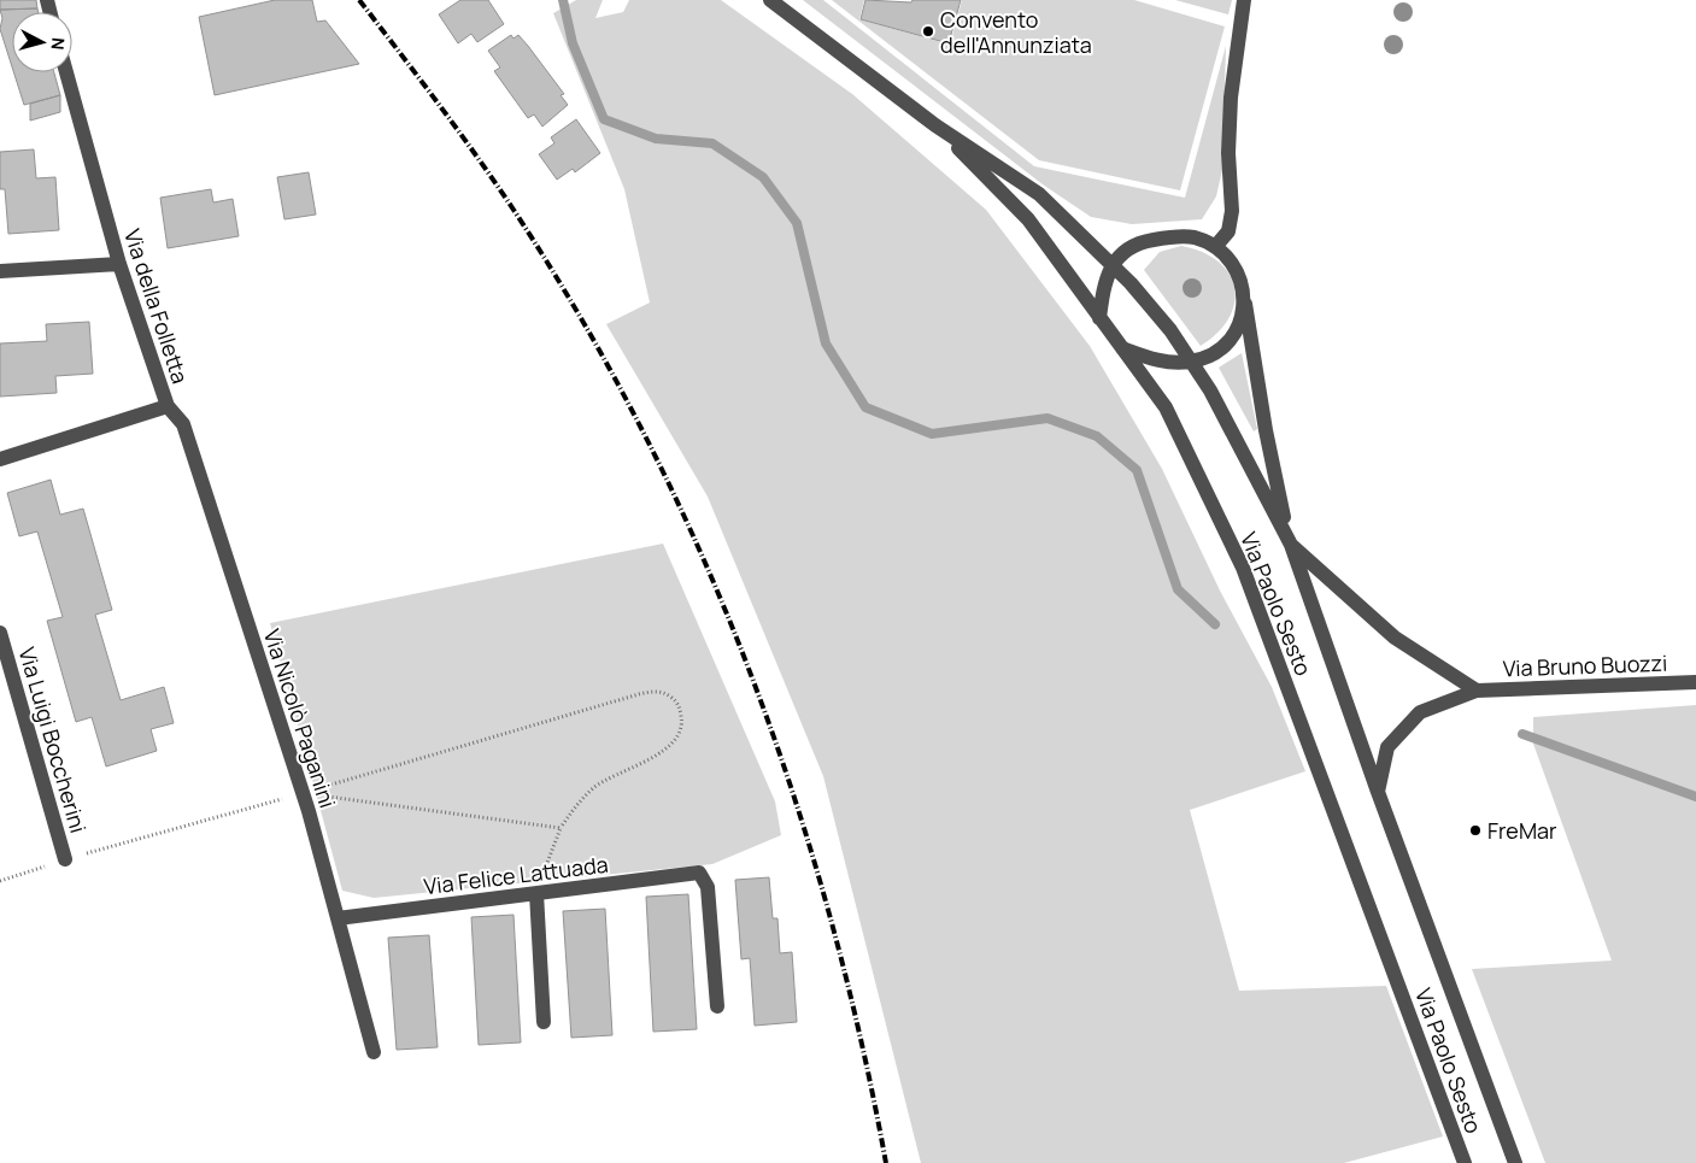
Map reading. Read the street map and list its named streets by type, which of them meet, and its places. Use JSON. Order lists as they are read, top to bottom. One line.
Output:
{"streets":{"street":["Via della Folletta","Via Paolo Sesto","Via Bruno Buozzi","Via Nicolò Paganini","Via Luigi Boccherini","Via Felice Lattuada"]},"crossings":[["Via della Folletta","Via Nicolò Paganini"],["Via Paolo Sesto","Via Bruno Buozzi"],["Via Nicolò Paganini","Via Felice Lattuada"]],"places":["Convento dell'Annunziata","FreMar"],"north":"right"}
